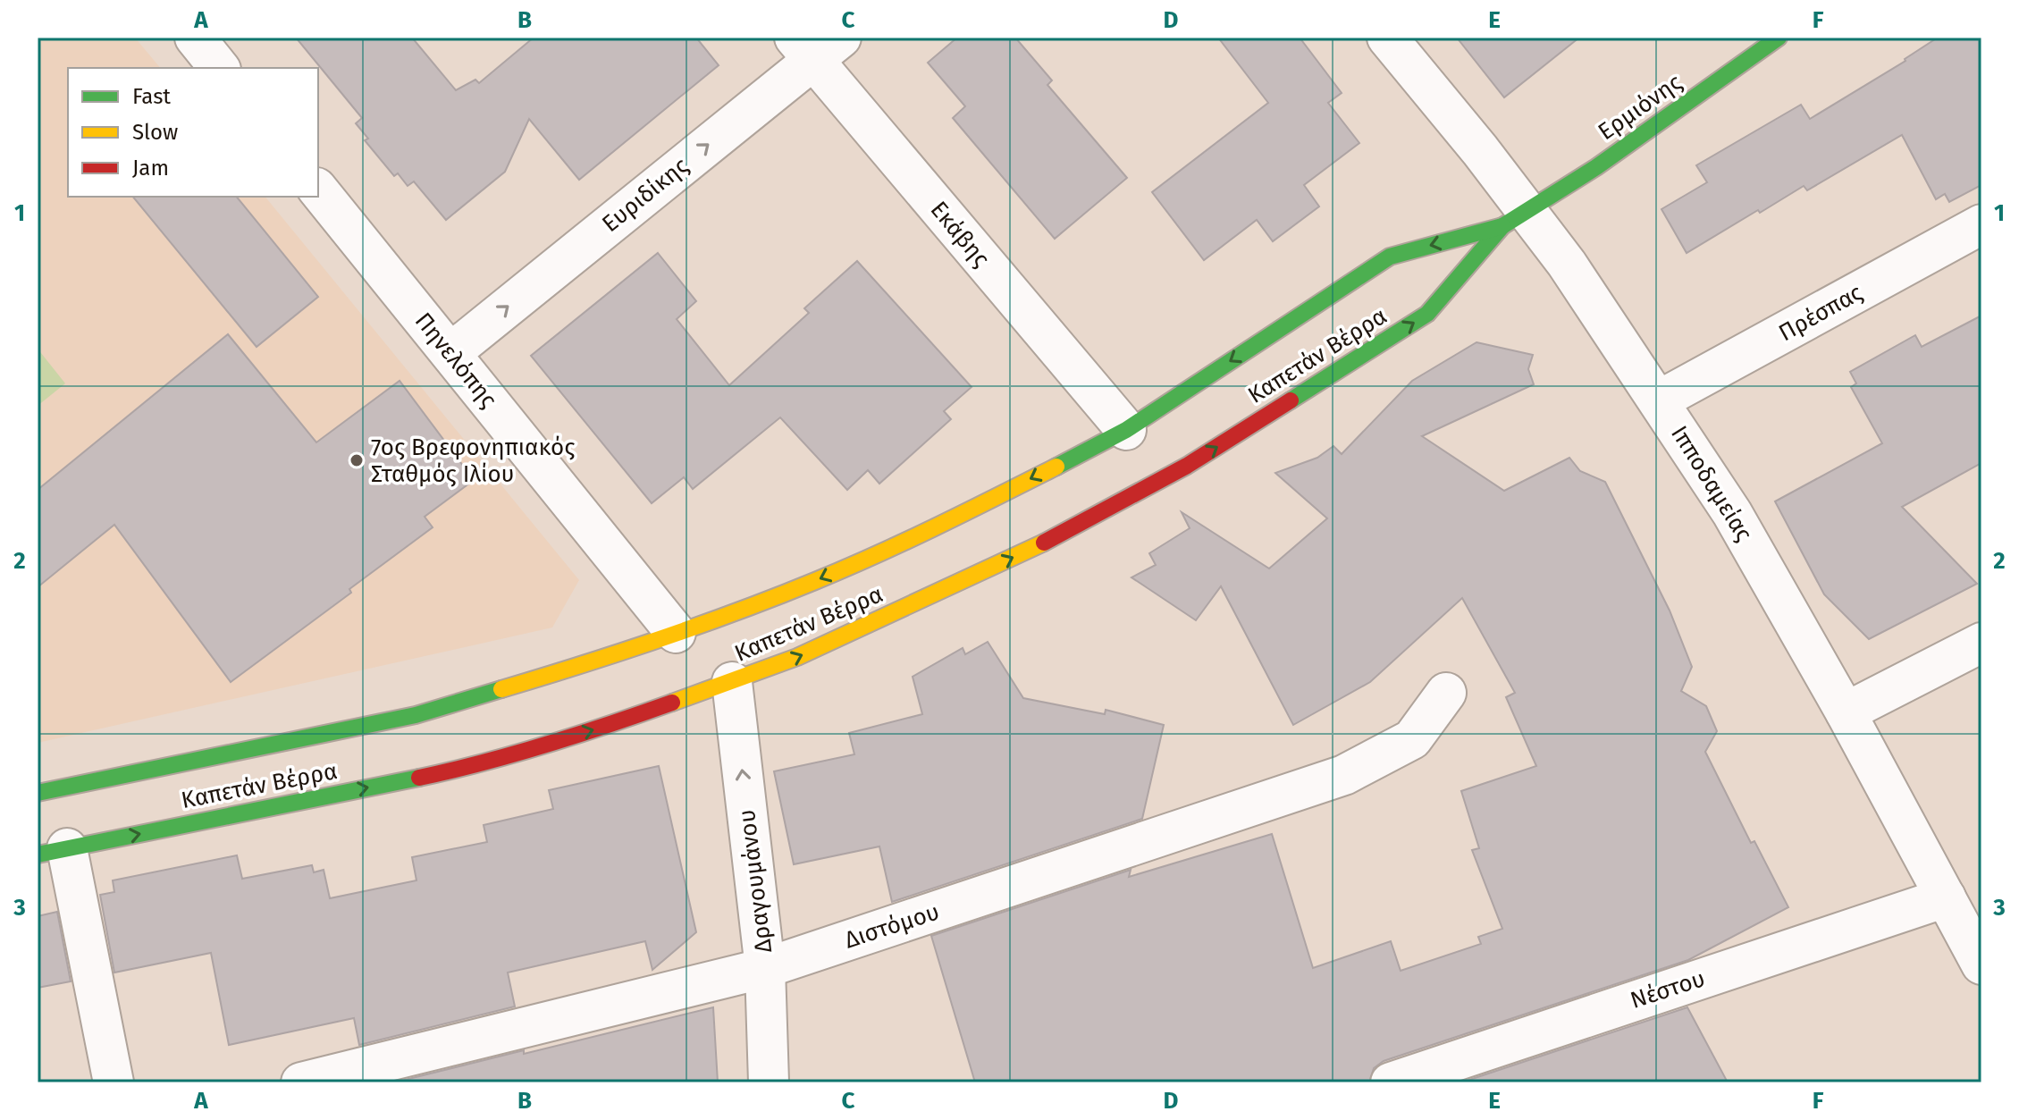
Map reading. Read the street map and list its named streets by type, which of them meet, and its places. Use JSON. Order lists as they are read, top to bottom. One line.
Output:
{"streets":{"street":["Ερμιόνης","Ευριδίκης","Εκάβης","Πρέσπας","Καπετάν Βέρρα","Πηνελόπης","Ιπποδαμείας","Δραγουμάνου","Διστόμου","Νέστου"]},"crossings":[["Ερμιόνης","Καπετάν Βέρρα"],["Ερμιόνης","Ιπποδαμείας"],["Ευριδίκης","Εκάβης"],["Ευριδίκης","Πηνελόπης"],["Εκάβης","Καπετάν Βέρρα"],["Πρέσπας","Ιπποδαμείας"],["Καπετάν Βέρρα","Πηνελόπης"],["Καπετάν Βέρρα","Ιπποδαμείας"],["Καπετάν Βέρρα","Δραγουμάνου"],["Ιπποδαμείας","Νέστου"],["Δραγουμάνου","Διστόμου"]],"one_way":["Ευριδίκης","Δραγουμάνου"],"places":["7ος Βρεφονηπιακός Σταθμός Ιλίου"],"legend":["Fast","Slow","Jam"],"grid":{"columns":["A","B","C","D","E","F"],"rows":["1","2","3"]}}
